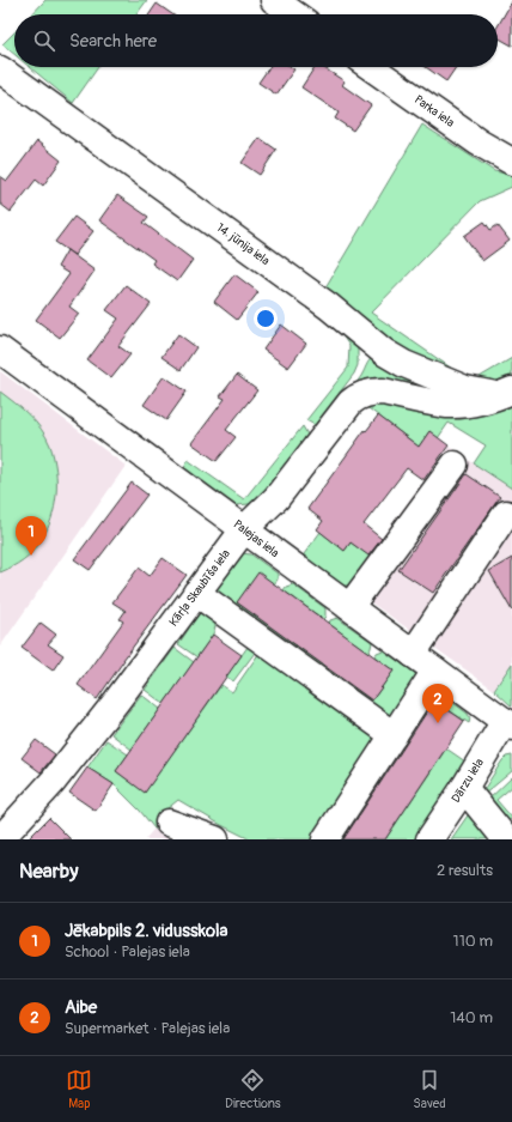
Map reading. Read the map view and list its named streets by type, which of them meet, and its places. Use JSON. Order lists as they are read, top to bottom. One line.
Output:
{"streets":{"street":["Parka iela","14. jūnija iela","Palejas iela","Kārļa Skaubīša iela","Dārzu iela"]},"crossings":[["14. jūnija iela","Kārļa Skaubīša iela"],["Palejas iela","Kārļa Skaubīša iela"],["Palejas iela","Dārzu iela"]],"page":{"search":"Search here","pins":["1","2"],"heading":["Nearby","2 results"],"list":[{"mark":"1","name":"Jēkabpils 2. vidusskola","note":"School · Palejas iela","value":"110 m"},{"mark":"2","name":"Aibe","note":"Supermarket · Palejas iela","value":"140 m"}],"nav":["Map","Directions","Saved"]}}
